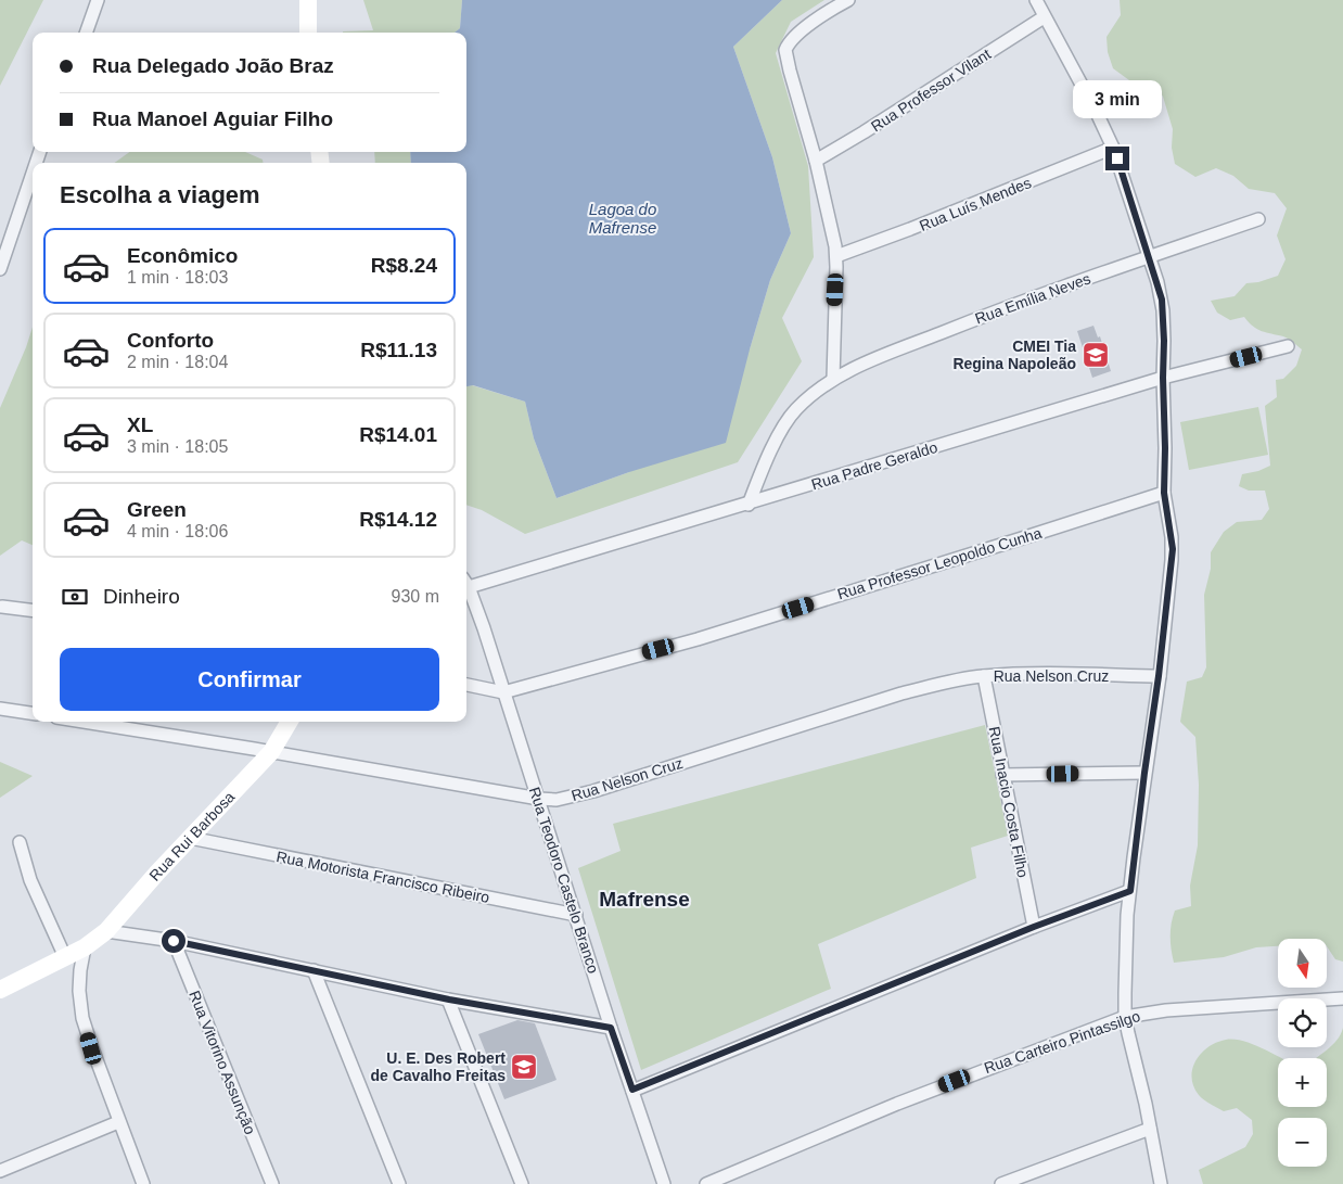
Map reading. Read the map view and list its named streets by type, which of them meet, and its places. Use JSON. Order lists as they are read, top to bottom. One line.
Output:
{"streets":{"street":["Rua Professor Vilant","Rua Luís Mendes","Rua Emília Neves","Rua Padre Geraldo","Rua Professor Leopoldo Cunha","Rua Nelson Cruz","Rua Inacio Costa Filho","Rua Rui Barbosa","Rua Motorista Francisco Ribeiro","Rua Teodoro Castelo Branco","Rua Carteiro Pintassilgo","Rua Vitorino Assunção"]},"crossings":[["Rua Emília Neves","Rua Padre Geraldo"],["Rua Professor Leopoldo Cunha","Rua Teodoro Castelo Branco"],["Rua Nelson Cruz","Rua Inacio Costa Filho"],["Rua Nelson Cruz","Rua Rui Barbosa"],["Rua Nelson Cruz","Rua Teodoro Castelo Branco"],["Rua Rui Barbosa","Rua Motorista Francisco Ribeiro"],["Rua Motorista Francisco Ribeiro","Rua Teodoro Castelo Branco"]],"districts":["Mafrense"],"water":["Lagoa do Mafrense"],"places":{"school or university":["CMEI Tia Regina Napoleão","U. E. Des Robert de Cavalho Freitas"]},"north":"bottom","page":{"banner":["Rua Delegado João Braz","Rua Manoel Aguiar Filho"],"bubble":"3 min","heading":"Escolha a viagem","list":[{"name":"Econômico","note":"1 min · 18:03","value":"R$8.24"},{"name":"Conforto","note":"2 min · 18:04","value":"R$11.13"},{"name":"XL","note":"3 min · 18:05","value":"R$14.01"},{"name":"Green","note":"4 min · 18:06","value":"R$14.12"}],"pay":["Dinheiro","930 m"],"buttons":"Confirmar","map_buttons":["+","−"]}}
